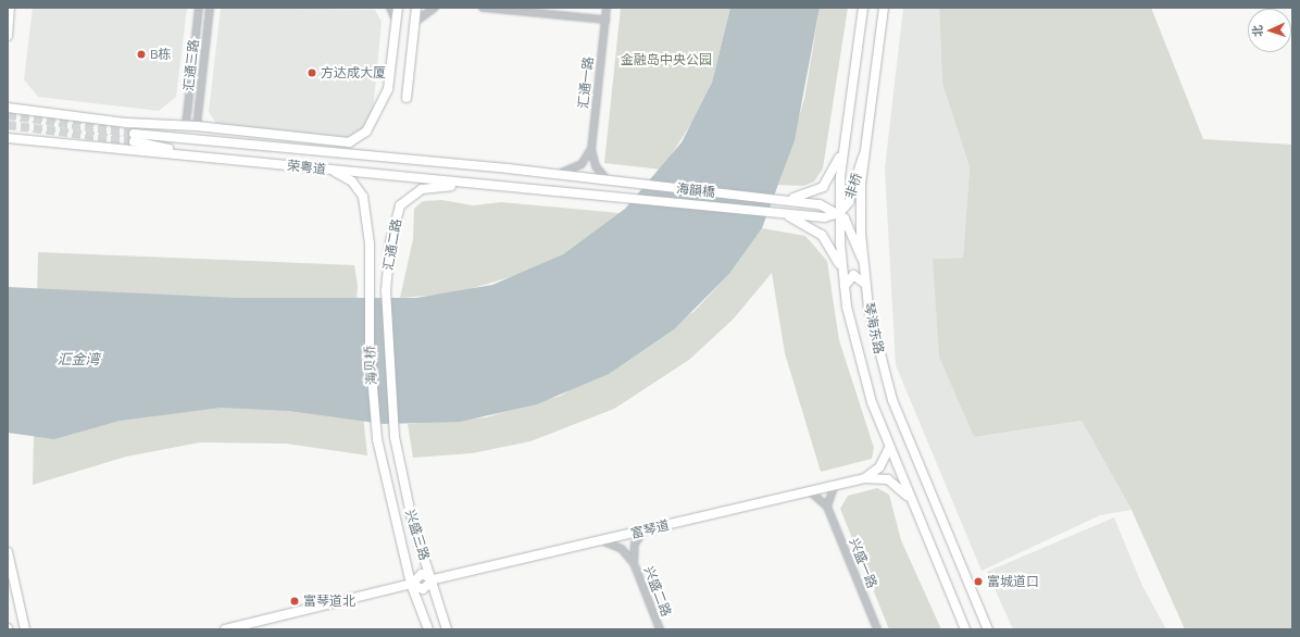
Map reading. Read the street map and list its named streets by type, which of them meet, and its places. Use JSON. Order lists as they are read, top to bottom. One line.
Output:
{"streets":{"main road":["荣粤道","非桥","海韻橋","汇通二路","琴海东路","海贝桥","富琴道","兴盛三路"],"street":["汇通三路","汇通一路","兴盛一路","兴盛二路"]},"crossings":[["荣粤道","海韻橋"],["荣粤道","汇通二路"],["非桥","海韻橋"],["非桥","琴海东路"],["汇通二路","海贝桥"],["琴海东路","富琴道"],["海贝桥","兴盛三路"],["富琴道","兴盛三路"],["富琴道","兴盛一路"],["富琴道","兴盛二路"]],"water":["汇金湾"],"parks":["金融岛中央公园"],"places":["B栋","方达成大厦","富城道口","富琴道北"],"north":"left"}
